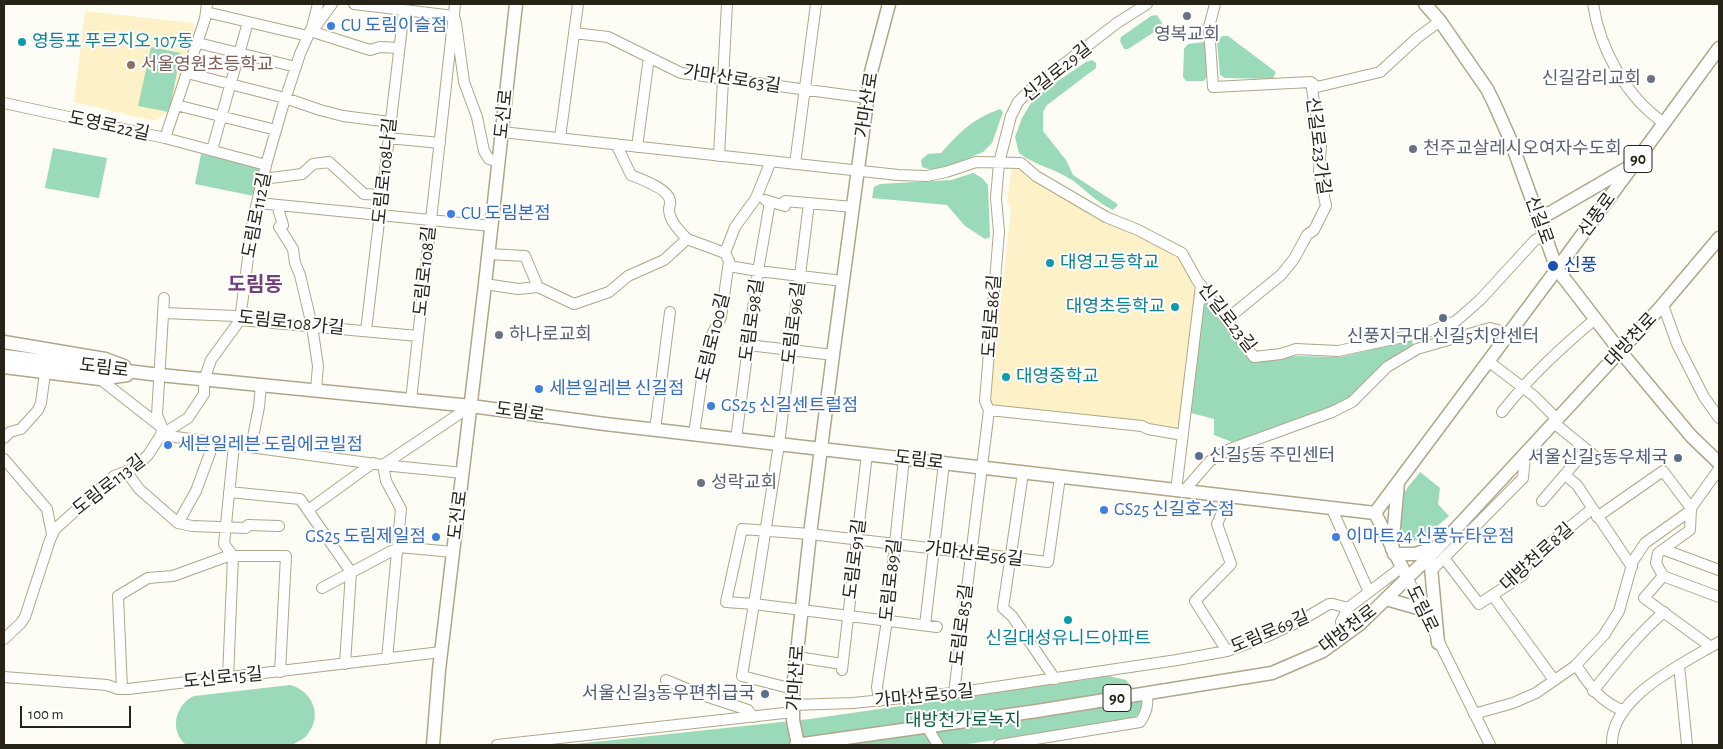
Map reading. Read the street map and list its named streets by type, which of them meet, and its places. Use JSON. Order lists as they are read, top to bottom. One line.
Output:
{"streets":{"main road":["가마산로","도신로","90","신풍로","신길로","대방천로","도림로"],"street":["신길로29길","가마산로63길","도영로22길","신길로23가길","도림로108나길","도림로112길","도림로108길","도림로86길","신길로23길","도림로98길","도림로108가길","도림로96길","도림로100길","도림로113길","가마산로56길","대방천로8길","도림로91길","도림로89길","도림로85길","도림로69길","도신로15길","가마산로50길"]},"crossings":[["신길로29길","도림로86길"],["신길로29길","신길로23길"],["가마산로63길","가마산로"],["가마산로","신길로23길"],["가마산로","대방천로"],["가마산로","도림로"],["가마산로","가마산로56길"],["가마산로","도림로91길"],["가마산로","가마산로50길"],["도신로","신길로23길"],["도신로","도림로"],["도신로","도신로15길"],["신길로23가길","신길로23길"],["도림로108나길","도림로108가길"],["도림로112길","도림로108가길"],["도림로112길","도림로"],["신풍로","신길로"],["신풍로","도림로"],["신길로","신길로23길"],["신길로","대방천로"],["도림로108길","도림로108가길"],["도림로108길","도림로"],["도림로86길","신길로23길"],["도림로86길","도림로"],["도림로86길","도림로85길"],["도림로98길","도림로"],["도림로96길","도림로"],["도림로100길","도림로"],["대방천로","도림로"],["대방천로","대방천로8길"],["도림로","가마산로56길"],["도림로","도림로91길"],["도림로","도림로89길"],["도림로","도림로85길"],["가마산로56길","도림로91길"],["가마산로56길","도림로89길"],["가마산로56길","도림로85길"],["도림로89길","가마산로50길"],["도림로85길","가마산로50길"],["도림로69길","가마산로50길"]],"districts":["도림동"],"parks":["대방천가로녹지"],"places":["영복교회","CU 도림이슬점","영등포 푸르지오 107동","서울영원초등학교","신길감리교회","천주교살레시오여자수도회","CU 도림본점","대영고등학교","신풍","대영초등학교","신풍지구대 신길5치안센터","하나로교회","대영중학교","세븐일레븐 신길점","GS25 신길센트럴점","세븐일레븐 도림에코빌점","신길5동 주민센터","서울신길5동우체국","성락교회","GS25 신길호수점","GS25 도림제일점","이마트24 신풍뉴타운점","신길대성유니드아파트","서울신길3동우편취급국"],"scale_bar":"100 m"}
